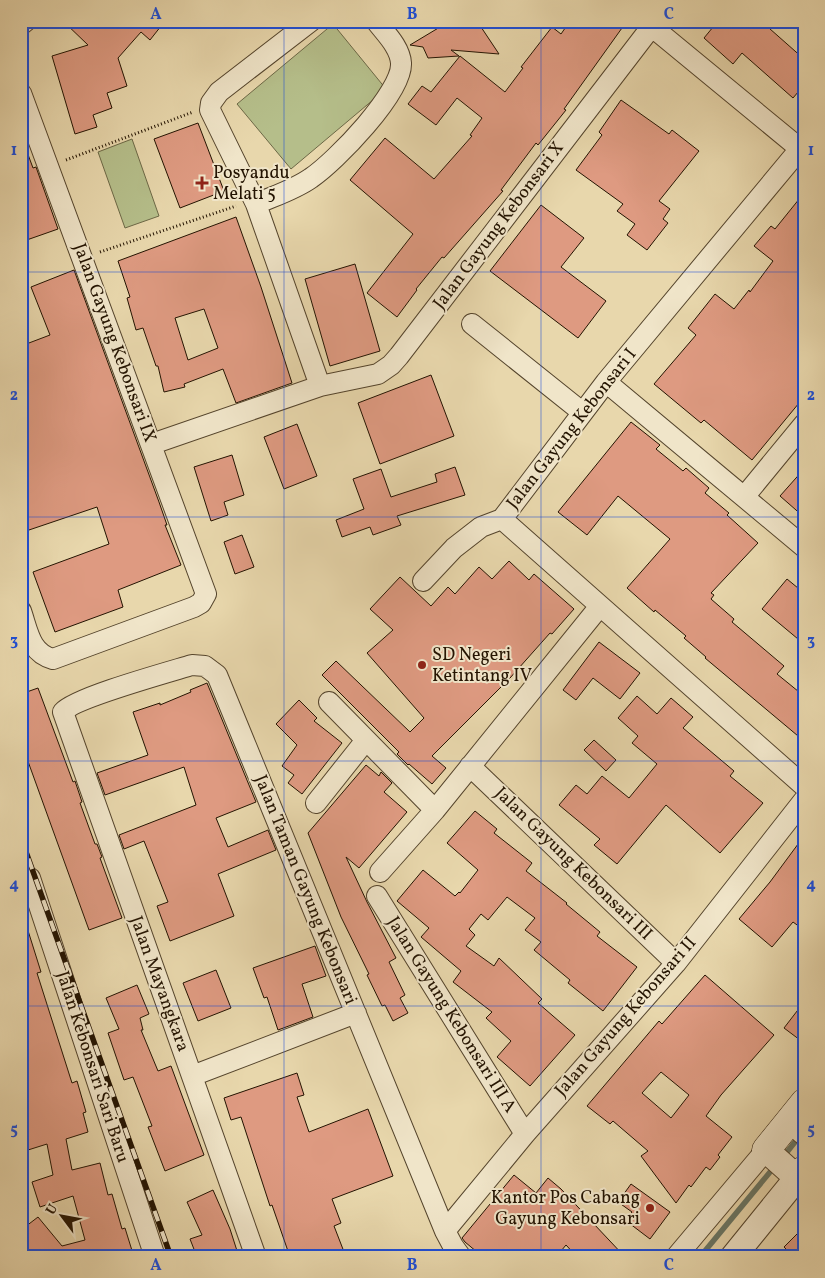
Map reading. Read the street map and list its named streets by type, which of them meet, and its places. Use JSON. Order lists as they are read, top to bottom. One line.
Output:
{"streets":{"street":["Jalan Gayung Kebonsari X","Jalan Gayung Kebonsari IX","Jalan Gayung Kebonsari I","Jalan Gayung Kebonsari III","Jalan Taman Gayung Kebonsari","Jalan Mayangkara","Jalan Gayung Kebonsari III A","Jalan Gayung Kebonsari II","Jalan Kebonsari Sari Baru"]},"crossings":[["Jalan Gayung Kebonsari X","Jalan Gayung Kebonsari IX"],["Jalan Gayung Kebonsari III","Jalan Gayung Kebonsari II"],["Jalan Taman Gayung Kebonsari","Jalan Mayangkara"],["Jalan Taman Gayung Kebonsari","Jalan Gayung Kebonsari II"],["Jalan Gayung Kebonsari III A","Jalan Gayung Kebonsari II"]],"places":{"health":["Posyandu Melati 5"],"other":["SD Negeri Ketintang IV","Kantor Pos Cabang Gayung Kebonsari"]},"north":"top left","grid":{"columns":["A","B","C"],"rows":["1","2","3","4","5"]}}
